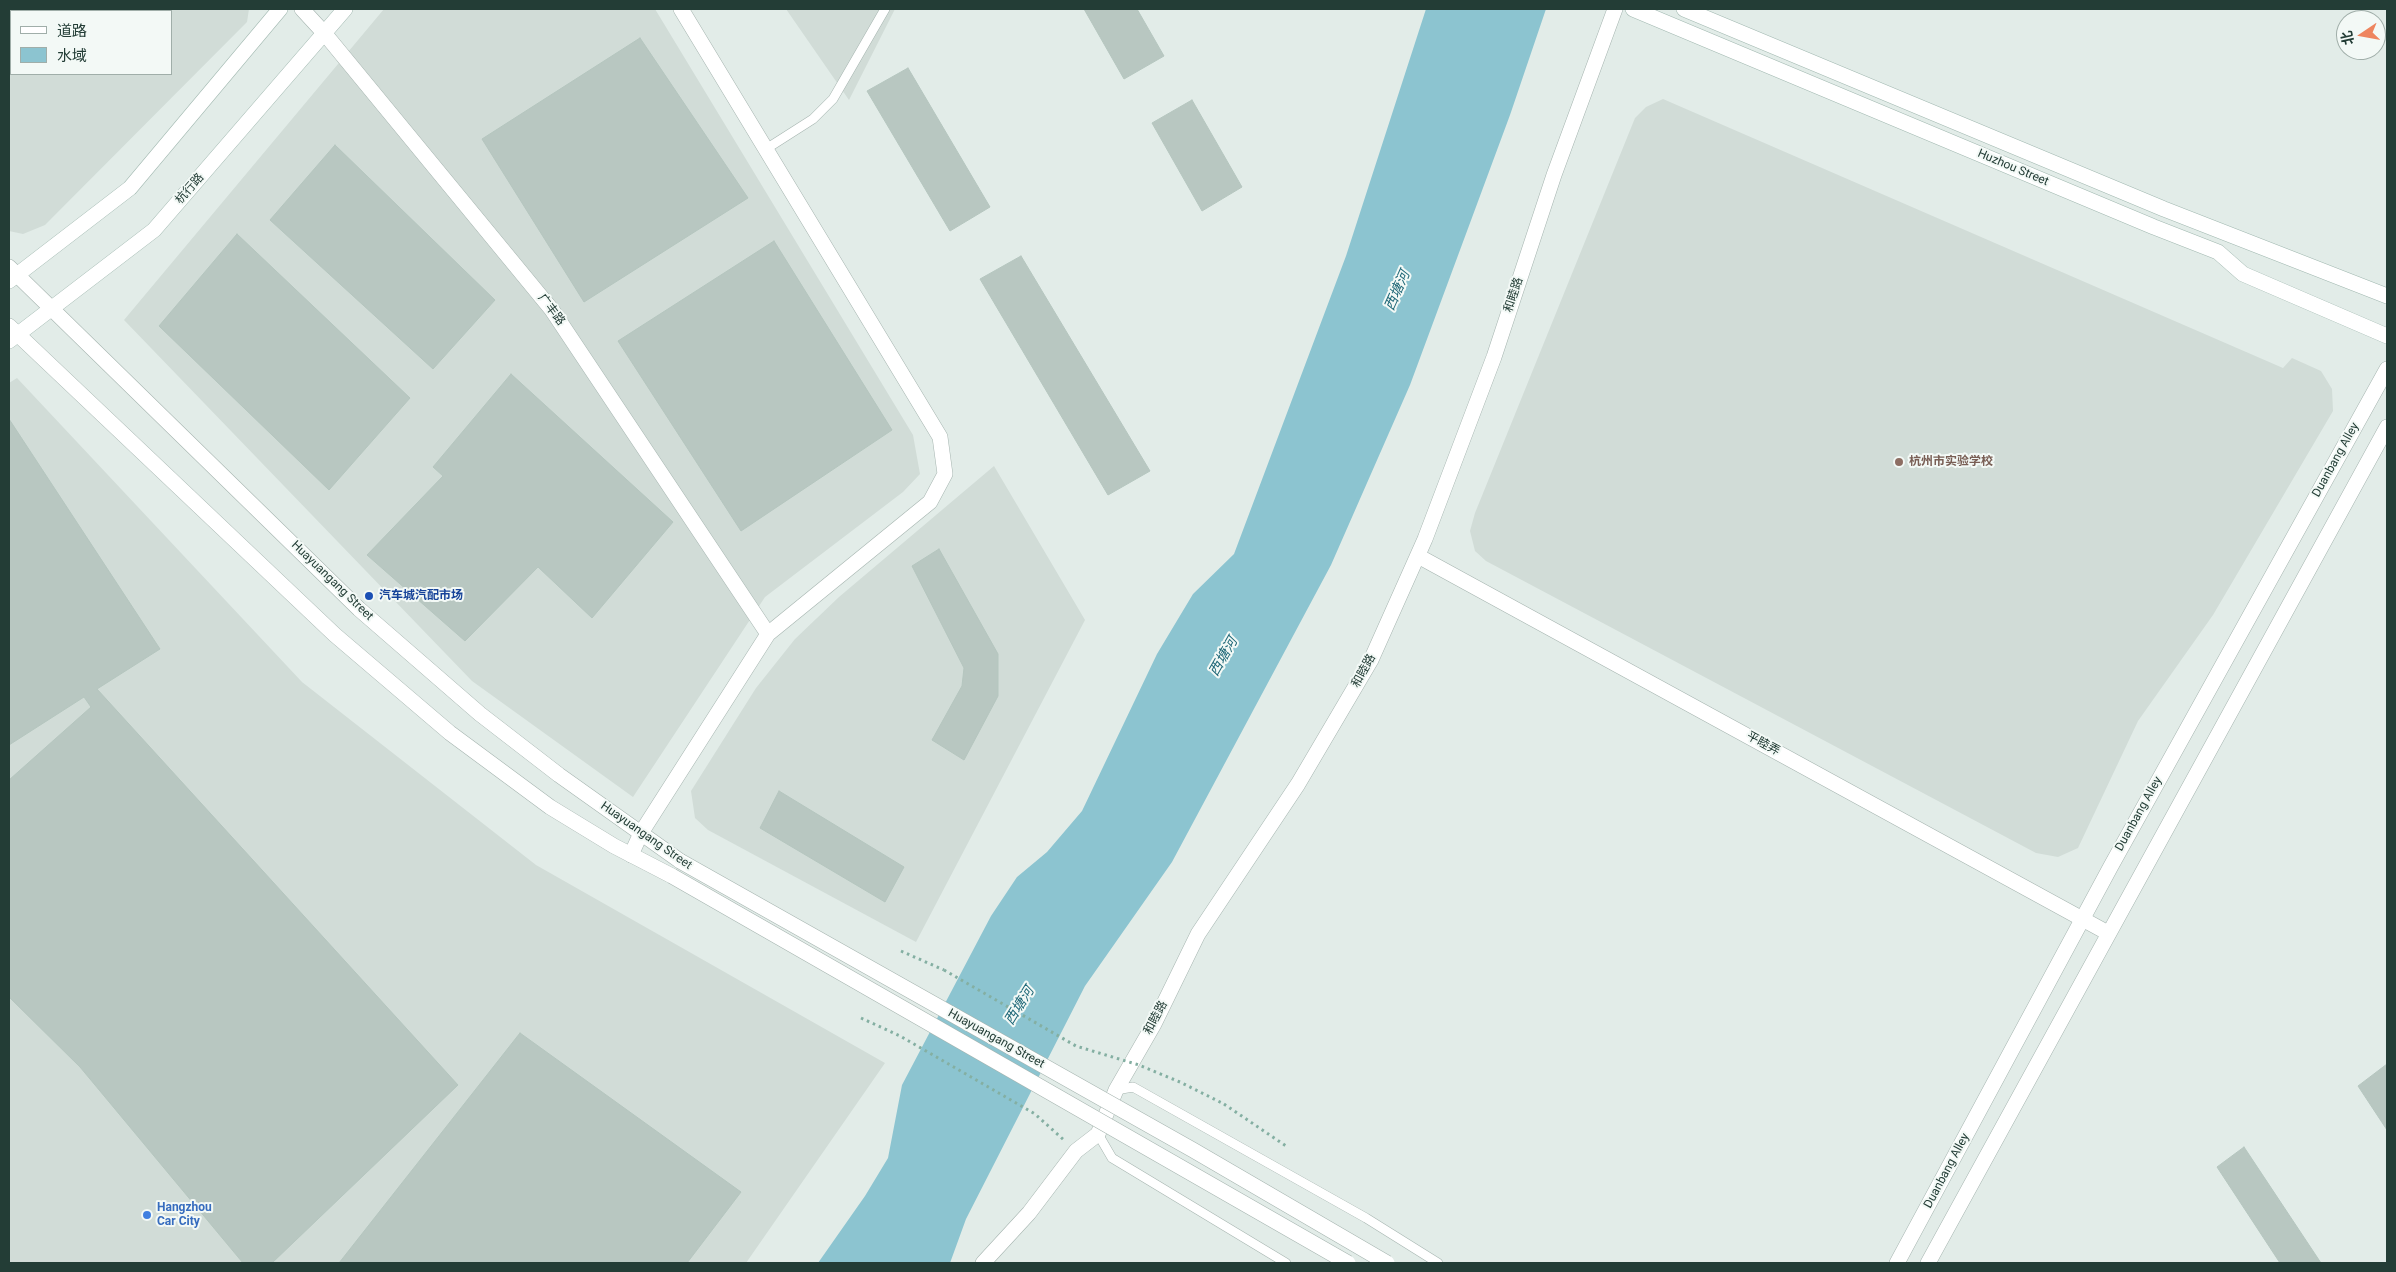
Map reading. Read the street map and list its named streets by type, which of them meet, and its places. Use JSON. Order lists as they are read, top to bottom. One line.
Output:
{"streets":{"street":["Huzhou Street","杭行路","和睦路","广丰路","Duanbang Alley","Huayuangang Street","平睦弄"]},"crossings":[["杭行路","广丰路"],["杭行路","Huayuangang Street"],["和睦路","平睦弄"],["Duanbang Alley","平睦弄"]],"water":["西塘河"],"places":["杭州市实验学校","汽车城汽配市场","Hangzhou Car City"],"legend":["道路","水域"],"north":"left"}
